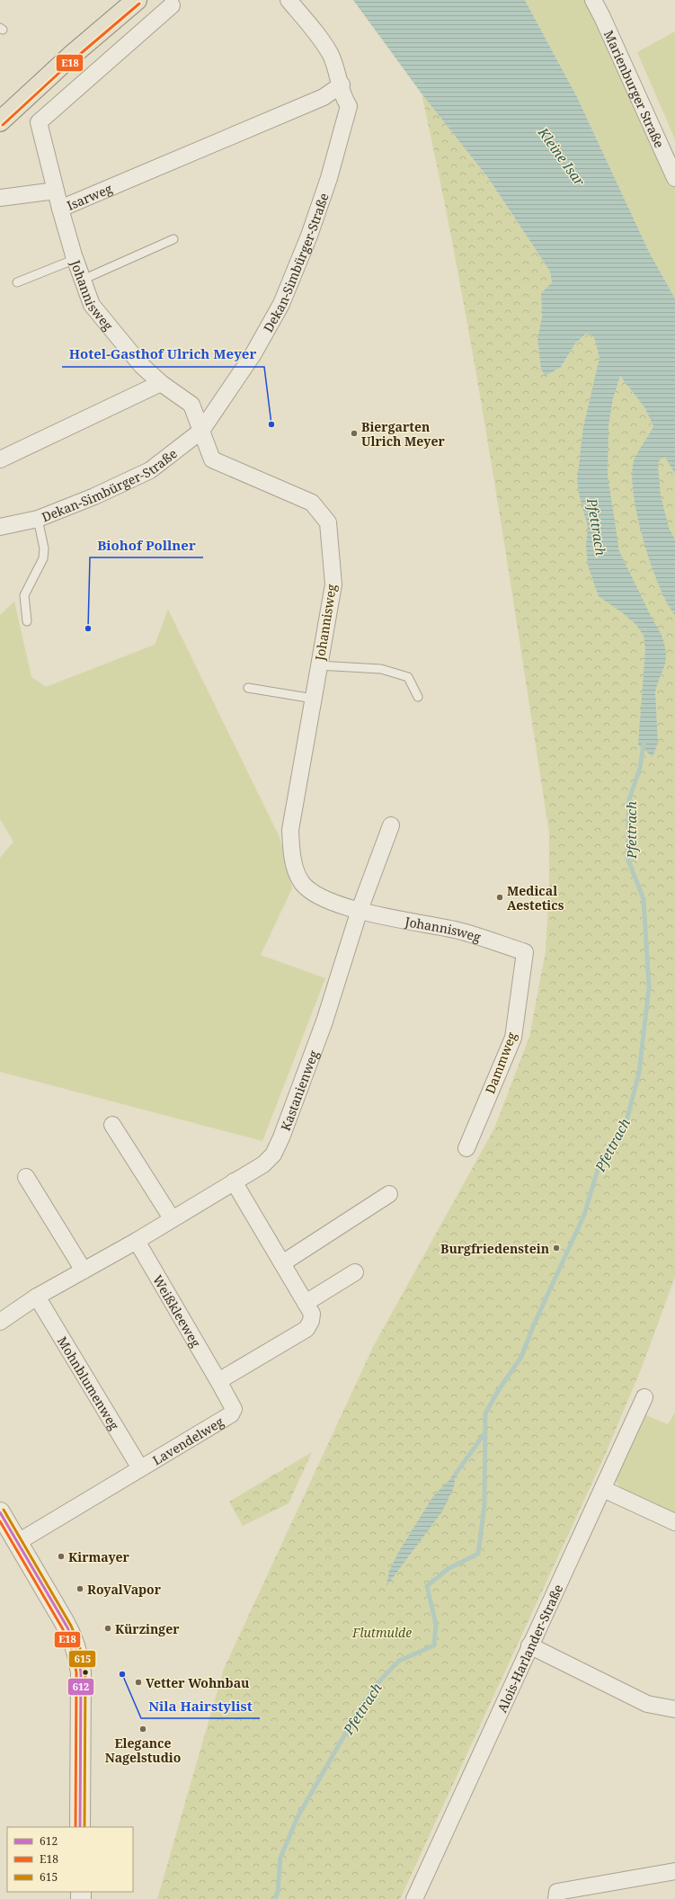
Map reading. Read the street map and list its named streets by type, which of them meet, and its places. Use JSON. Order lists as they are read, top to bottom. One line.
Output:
{"streets":{"street":["Marienburger Straße","Isarweg","Dekan-Simbürger-Straße","Johannisweg","Dammweg","Kastanienweg","Weißkleeweg","Mohnblumenweg","Lavendelweg","Alois-Harlander-Straße"]},"crossings":[["Isarweg","Dekan-Simbürger-Straße"],["Isarweg","Johannisweg"],["Dekan-Simbürger-Straße","Johannisweg"],["Johannisweg","Dammweg"],["Johannisweg","Kastanienweg"],["Kastanienweg","Weißkleeweg"],["Kastanienweg","Mohnblumenweg"],["Weißkleeweg","Lavendelweg"],["Mohnblumenweg","Lavendelweg"]],"water":["Kleine Isar","Pfettrach"],"parks":["Flutmulde"],"places":["Hotel-Gasthof Ulrich Meyer","Biergarten Ulrich Meyer","Biohof Pollner","Medical Aestetics","Burgfriedenstein","Kirmayer","RoyalVapor","Kürzinger","Nila Hairstylist","Vetter Wohnbau","Elegance Nagelstudio"],"lines":["transit line E18","transit line 615","transit line 612"],"legend":["612","E18","615"]}
